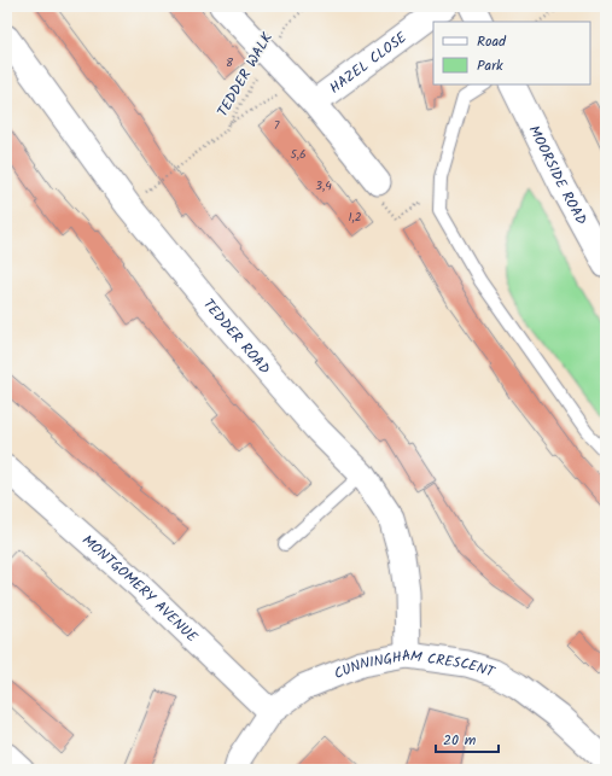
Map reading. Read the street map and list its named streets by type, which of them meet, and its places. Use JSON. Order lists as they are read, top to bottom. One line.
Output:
{"streets":{"street":["HAZEL CLOSE","MOORSIDE ROAD","TEDDER ROAD","MONTGOMERY AVENUE","CUNNINGHAM CRESCENT"],"path":["TEDDER WALK"]},"crossings":[["HAZEL CLOSE","TEDDER WALK"],["TEDDER WALK","TEDDER ROAD"],["TEDDER ROAD","CUNNINGHAM CRESCENT"],["MONTGOMERY AVENUE","CUNNINGHAM CRESCENT"]],"house_numbers":["8","7","5,6","3,4","1,2"],"legend":["Road","Park"],"scale_bar":"20 m"}
